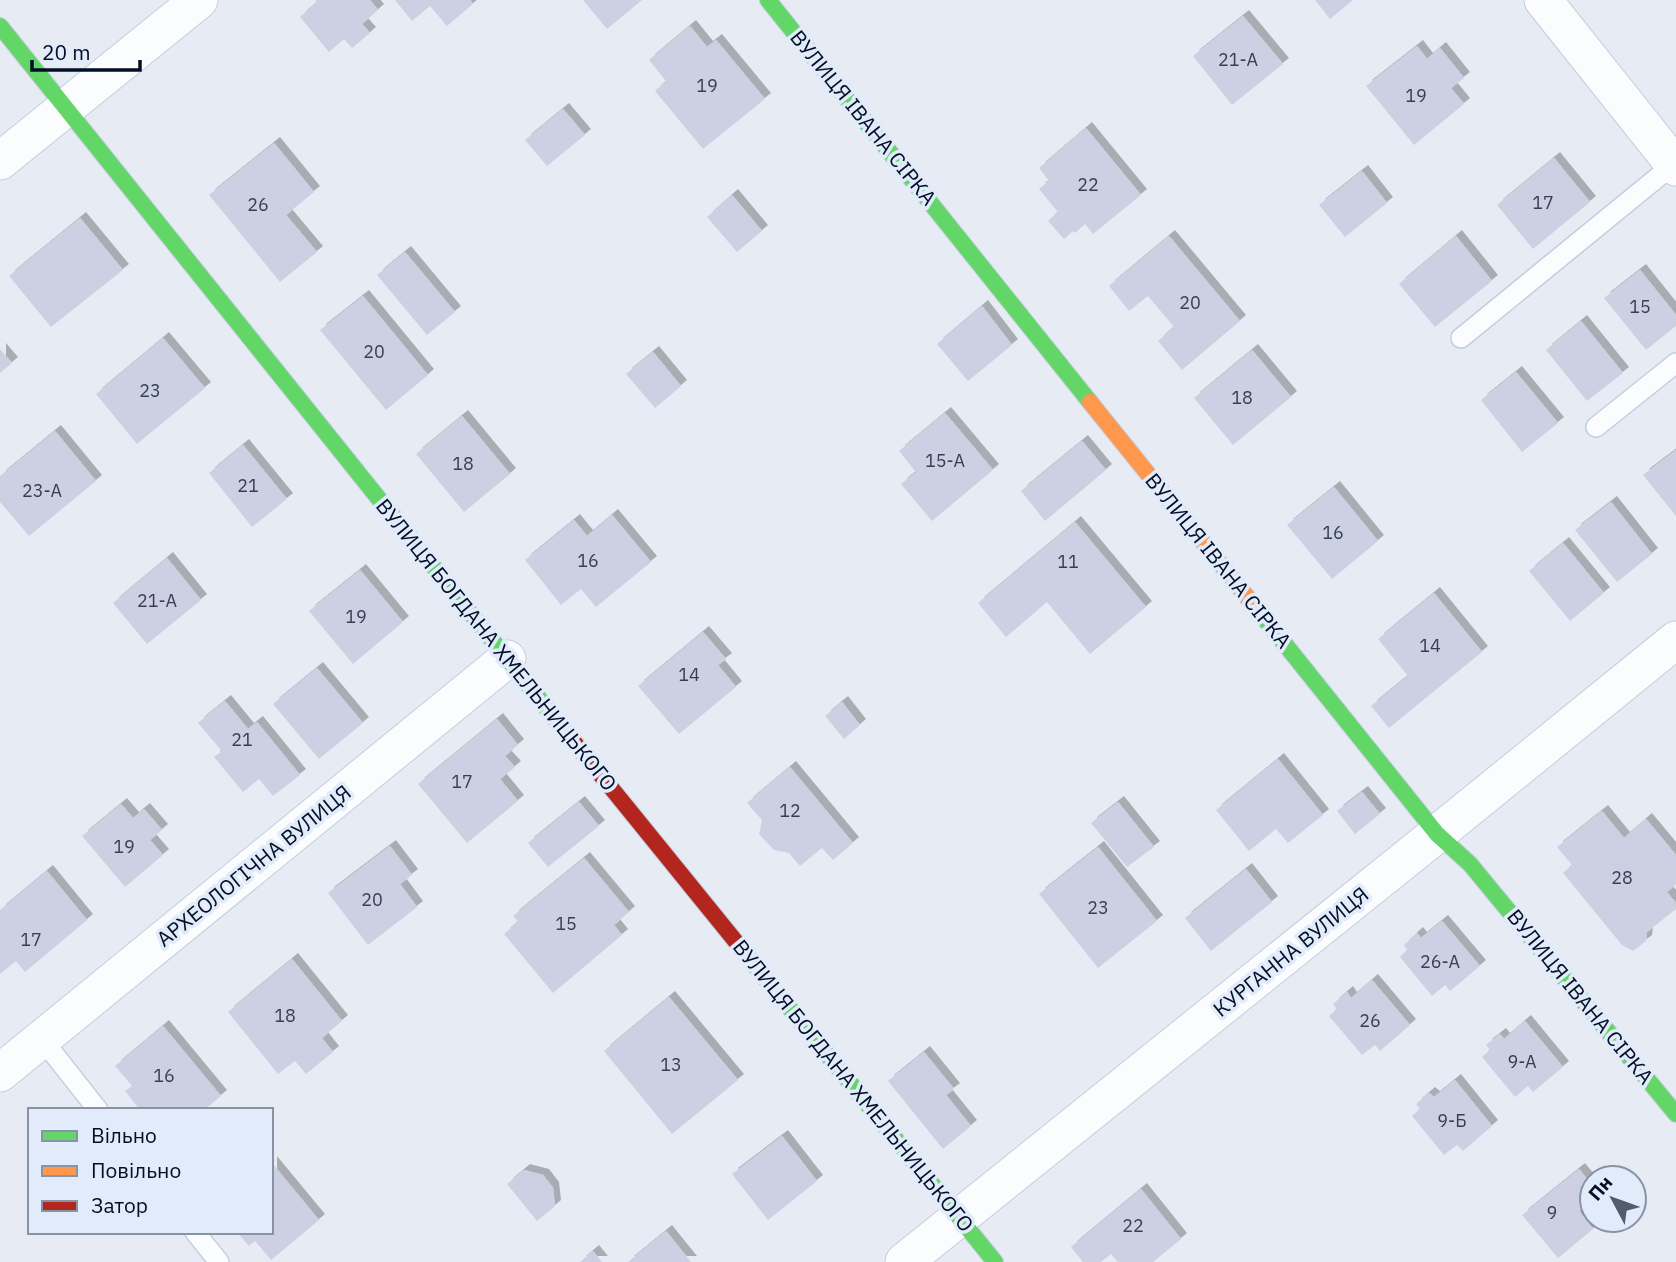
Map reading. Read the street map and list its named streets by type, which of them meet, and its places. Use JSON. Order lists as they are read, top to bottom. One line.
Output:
{"streets":{"street":["ВУЛИЦЯ ІВАНА СІРКА","ВУЛИЦЯ БОГДАНА ХМЕЛЬНИЦЬКОГО","АРХЕОЛОГІЧНА ВУЛИЦЯ","КУРГАННА ВУЛИЦЯ"]},"crossings":[["ВУЛИЦЯ ІВАНА СІРКА","КУРГАННА ВУЛИЦЯ"],["ВУЛИЦЯ БОГДАНА ХМЕЛЬНИЦЬКОГО","АРХЕОЛОГІЧНА ВУЛИЦЯ"],["ВУЛИЦЯ БОГДАНА ХМЕЛЬНИЦЬКОГО","КУРГАННА ВУЛИЦЯ"]],"house_numbers":["21-А","19","19","22","17","26","20","15","20","23","18","15-А","18","21","23-А","16","16","11","21-А","19","14","14","21","17","12","19","28","20","23","15","17","26-А","18","26","9-А","13","16","9-Б","9","22"],"legend":["Вільно","Повільно","Затор"],"scale_bar":"20 m","north":"top left"}
